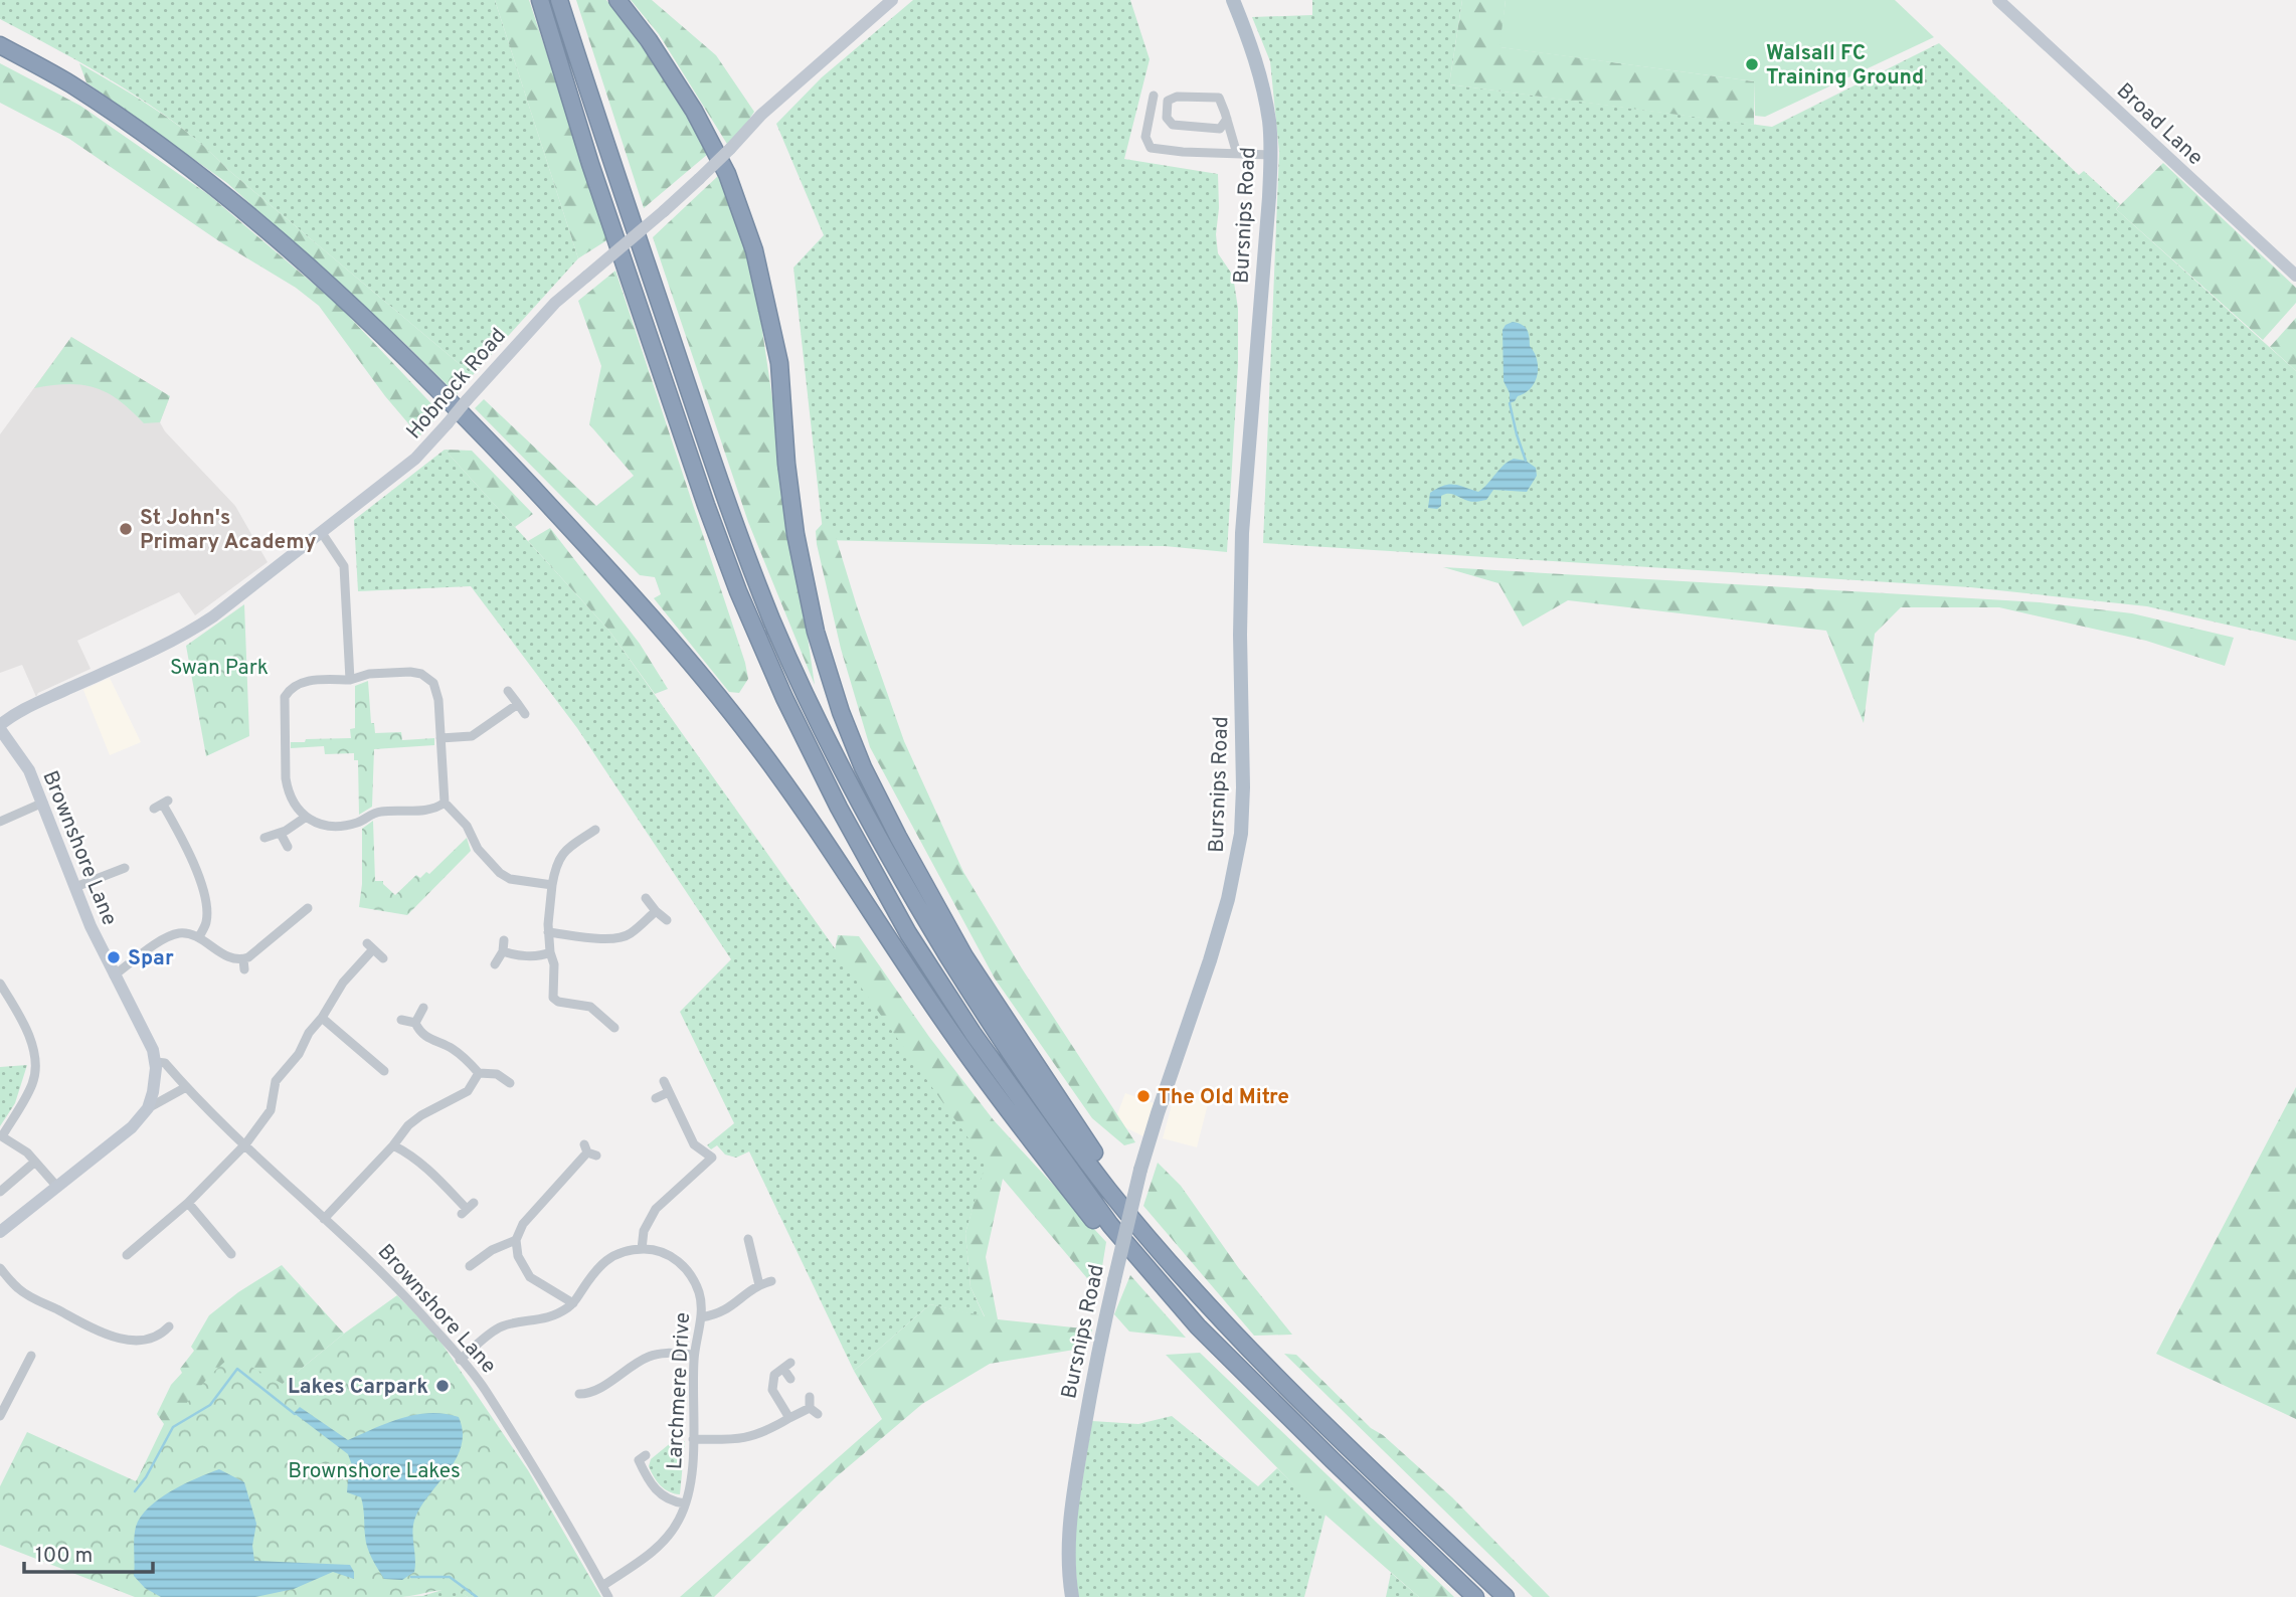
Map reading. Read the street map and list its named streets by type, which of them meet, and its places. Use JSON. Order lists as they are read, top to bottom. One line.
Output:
{"streets":{"main road":["Broad Lane","Bursnips Road","Hobnock Road","Brownshore Lane"],"street":["Larchmere Drive"]},"crossings":[["Hobnock Road","Brownshore Lane"],["Brownshore Lane","Larchmere Drive"]],"parks":["Swan Park","Brownshore Lakes"],"places":["Walsall FC Training Ground","St John's Primary Academy","Spar","The Old Mitre","Lakes Carpark"],"scale_bar":"100 m"}
